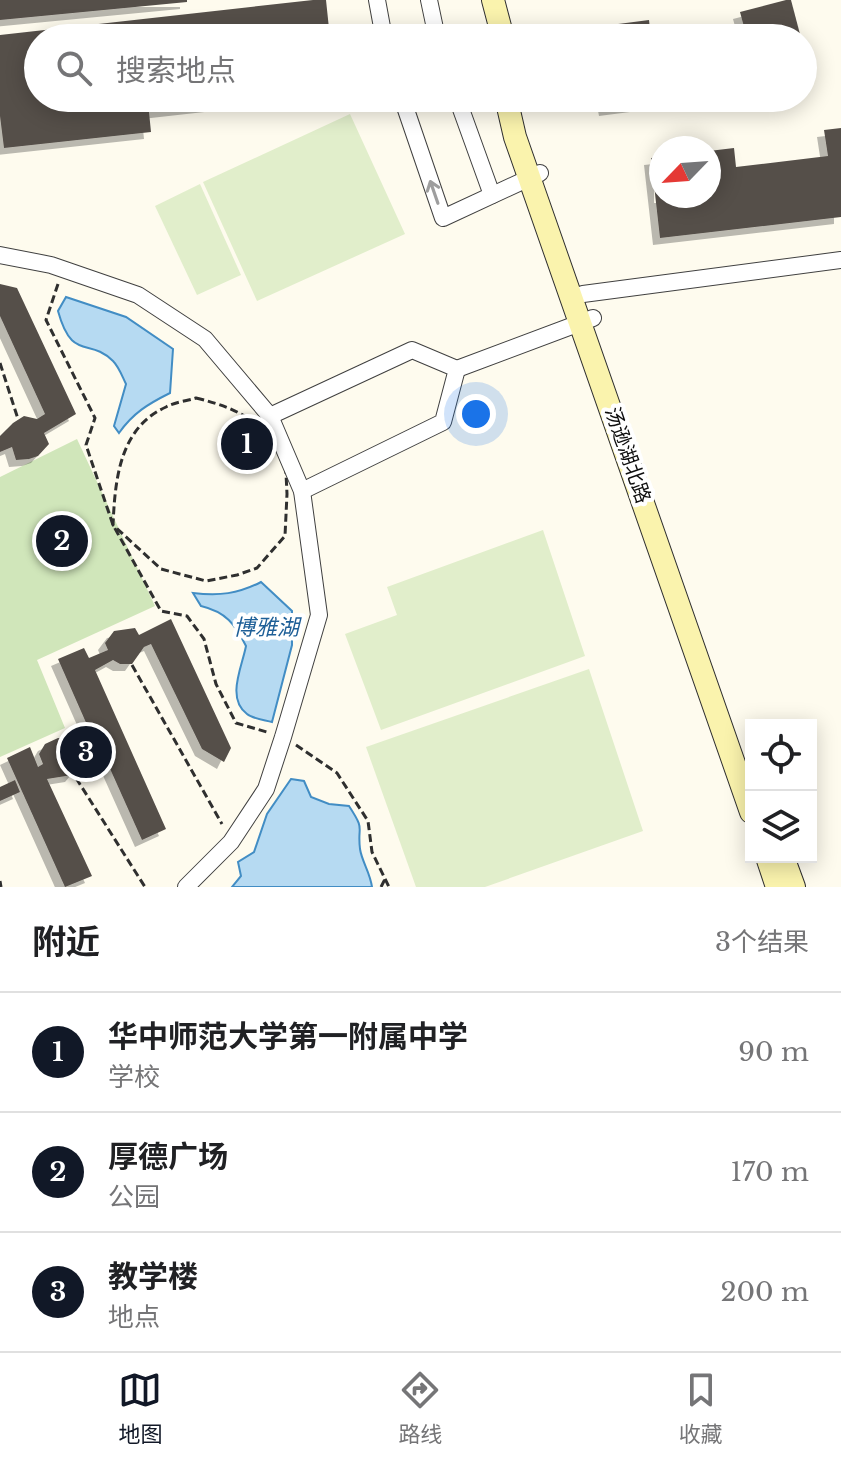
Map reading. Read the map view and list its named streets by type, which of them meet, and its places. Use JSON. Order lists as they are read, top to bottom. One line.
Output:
{"streets":{"main road":["汤逊湖北路"]},"water":["博雅湖"],"north":"bottom left","page":{"search":"搜索地点","pins":["1","2","3"],"heading":["附近","3个结果"],"list":[{"mark":"1","name":"华中师范大学第一附属中学","note":"学校","value":"90 m"},{"mark":"2","name":"厚德广场","note":"公园","value":"170 m"},{"mark":"3","name":"教学楼","note":"地点","value":"200 m"}],"nav":["地图","路线","收藏"]}}
